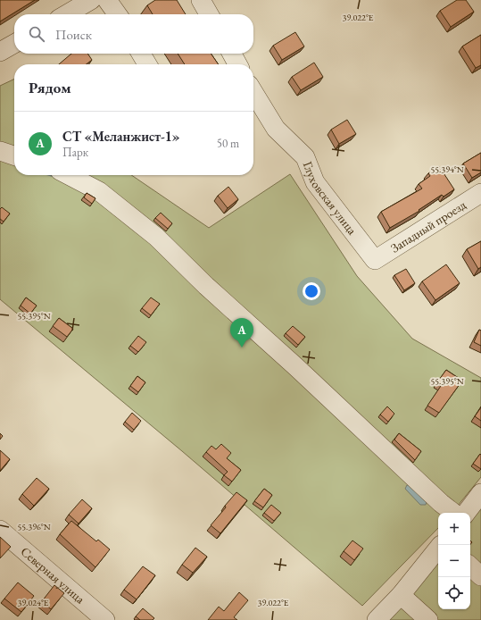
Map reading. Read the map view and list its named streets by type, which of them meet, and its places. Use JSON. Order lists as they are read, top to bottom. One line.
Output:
{"streets":{"street":["Глуховская улица","Западный проезд","Северная улица"]},"crossings":[["Глуховская улица","Западный проезд"]],"page":{"search":"Поиск","heading":"Рядом","list":[{"mark":"A","name":"СТ «Меланжист-1»","note":"Парк","value":"50 m"}],"pins":"A","map_buttons":["+","−"]},"coordinates":["39.022°E","55.394°N","55.395°N","55.396°N","39.024°E"]}
